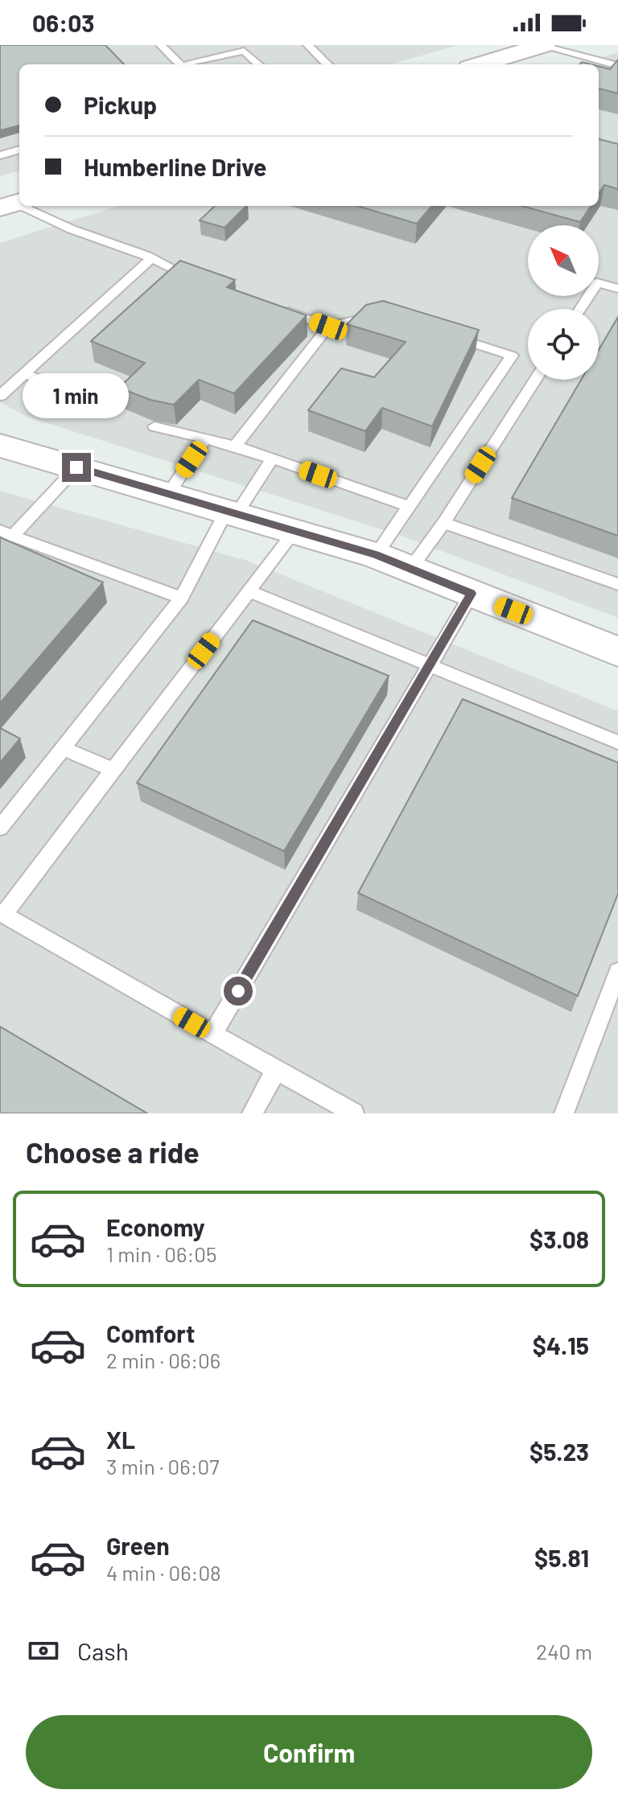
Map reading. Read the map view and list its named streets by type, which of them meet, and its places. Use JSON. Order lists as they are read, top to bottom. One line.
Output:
{"north":"top left","page":{"status":"06:03","banner":["Pickup","Humberline Drive"],"bubble":"1 min","heading":"Choose a ride","list":[{"name":"Economy","note":"1 min · 06:05","value":"$3.08"},{"name":"Comfort","note":"2 min · 06:06","value":"$4.15"},{"name":"XL","note":"3 min · 06:07","value":"$5.23"},{"name":"Green","note":"4 min · 06:08","value":"$5.81"}],"pay":["Cash","240 m"],"buttons":"Confirm"}}
